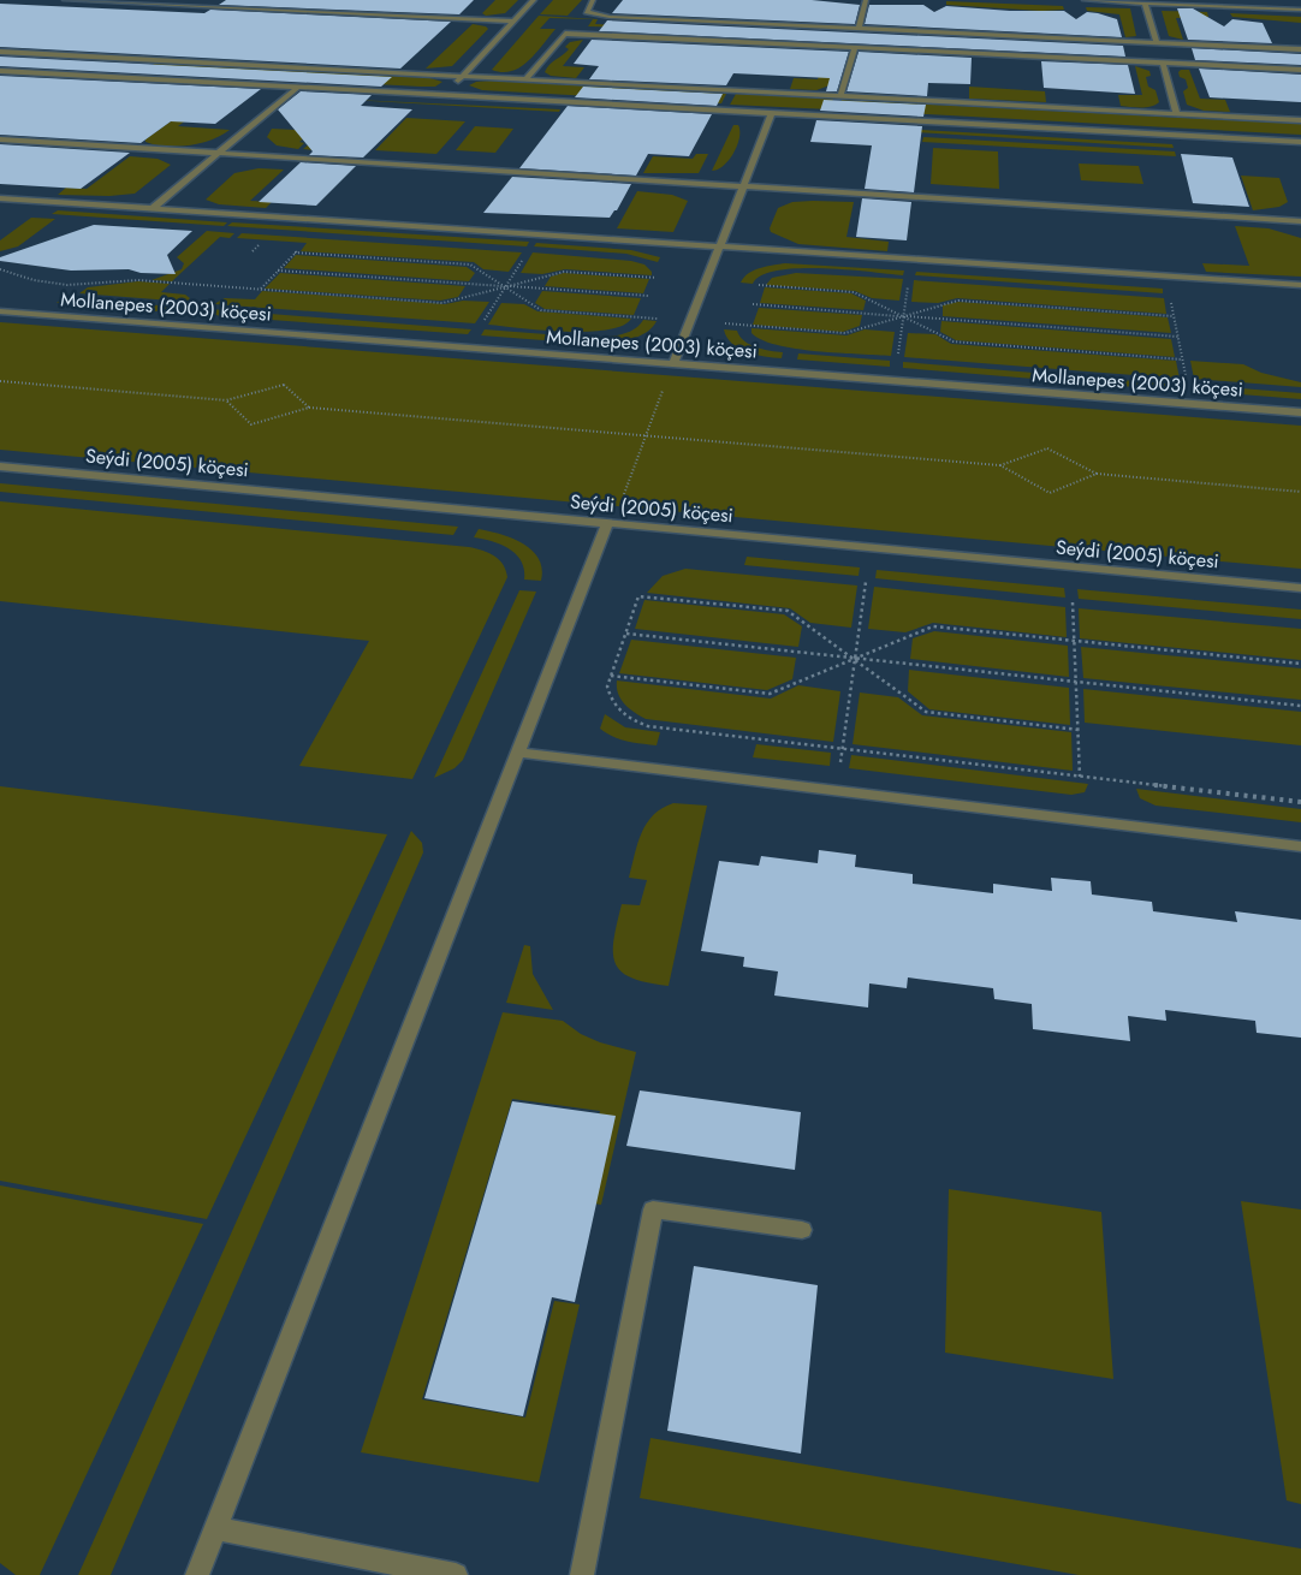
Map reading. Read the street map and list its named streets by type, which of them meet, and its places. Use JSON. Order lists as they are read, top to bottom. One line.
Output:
{"streets":{"street":["Mollanepes (2003) köçesi","Seýdi (2005) köçesi"]}}
